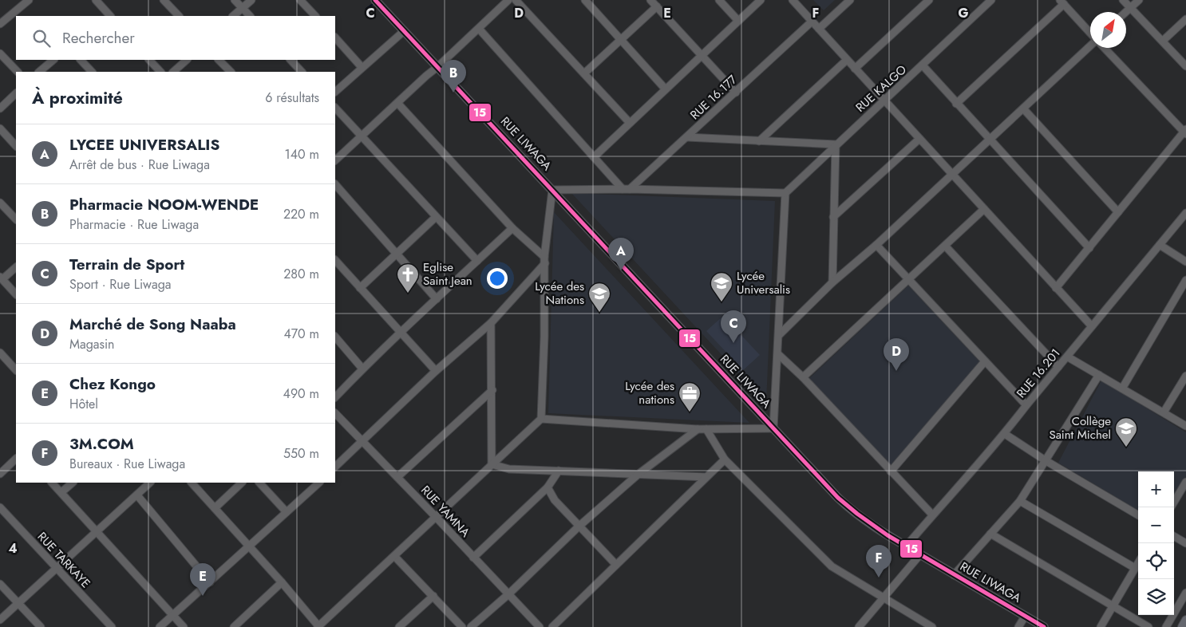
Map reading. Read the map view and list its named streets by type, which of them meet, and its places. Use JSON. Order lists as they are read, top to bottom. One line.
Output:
{"streets":{"main road":["RUE LIWAGA"],"street":["RUE KALGO","RUE 16.177","RUE 16.201","RUE YAMNA","RUE TARKAYE"]},"crossings":[["RUE LIWAGA","RUE 16.201"]],"places":{"church":["Eglise Saint Jean"],"school or university":["Lycée Universalis","Lycée des Nations","Collège Saint Michel"],"office":["Lycée des nations"]},"lines":["transit line 15"],"north":"top right","page":{"search":"Rechercher","pins":["B","A","C","D","F","E"],"heading":["À proximité","6 résultats"],"list":[{"mark":"A","name":"LYCEE UNIVERSALIS","note":"Arrêt de bus · Rue Liwaga","value":"140 m"},{"mark":"B","name":"Pharmacie NOOM-WENDE","note":"Pharmacie · Rue Liwaga","value":"220 m"},{"mark":"C","name":"Terrain de Sport","note":"Sport · Rue Liwaga","value":"280 m"},{"mark":"D","name":"Marché de Song Naaba","note":"Magasin","value":"470 m"},{"mark":"E","name":"Chez Kongo","note":"Hôtel","value":"490 m"},{"mark":"F","name":"3M.COM","note":"Bureaux · Rue Liwaga","value":"550 m"}],"map_buttons":["+","−"]},"grid":{"columns":["C","D","E","F","G"],"rows":["4"]}}
